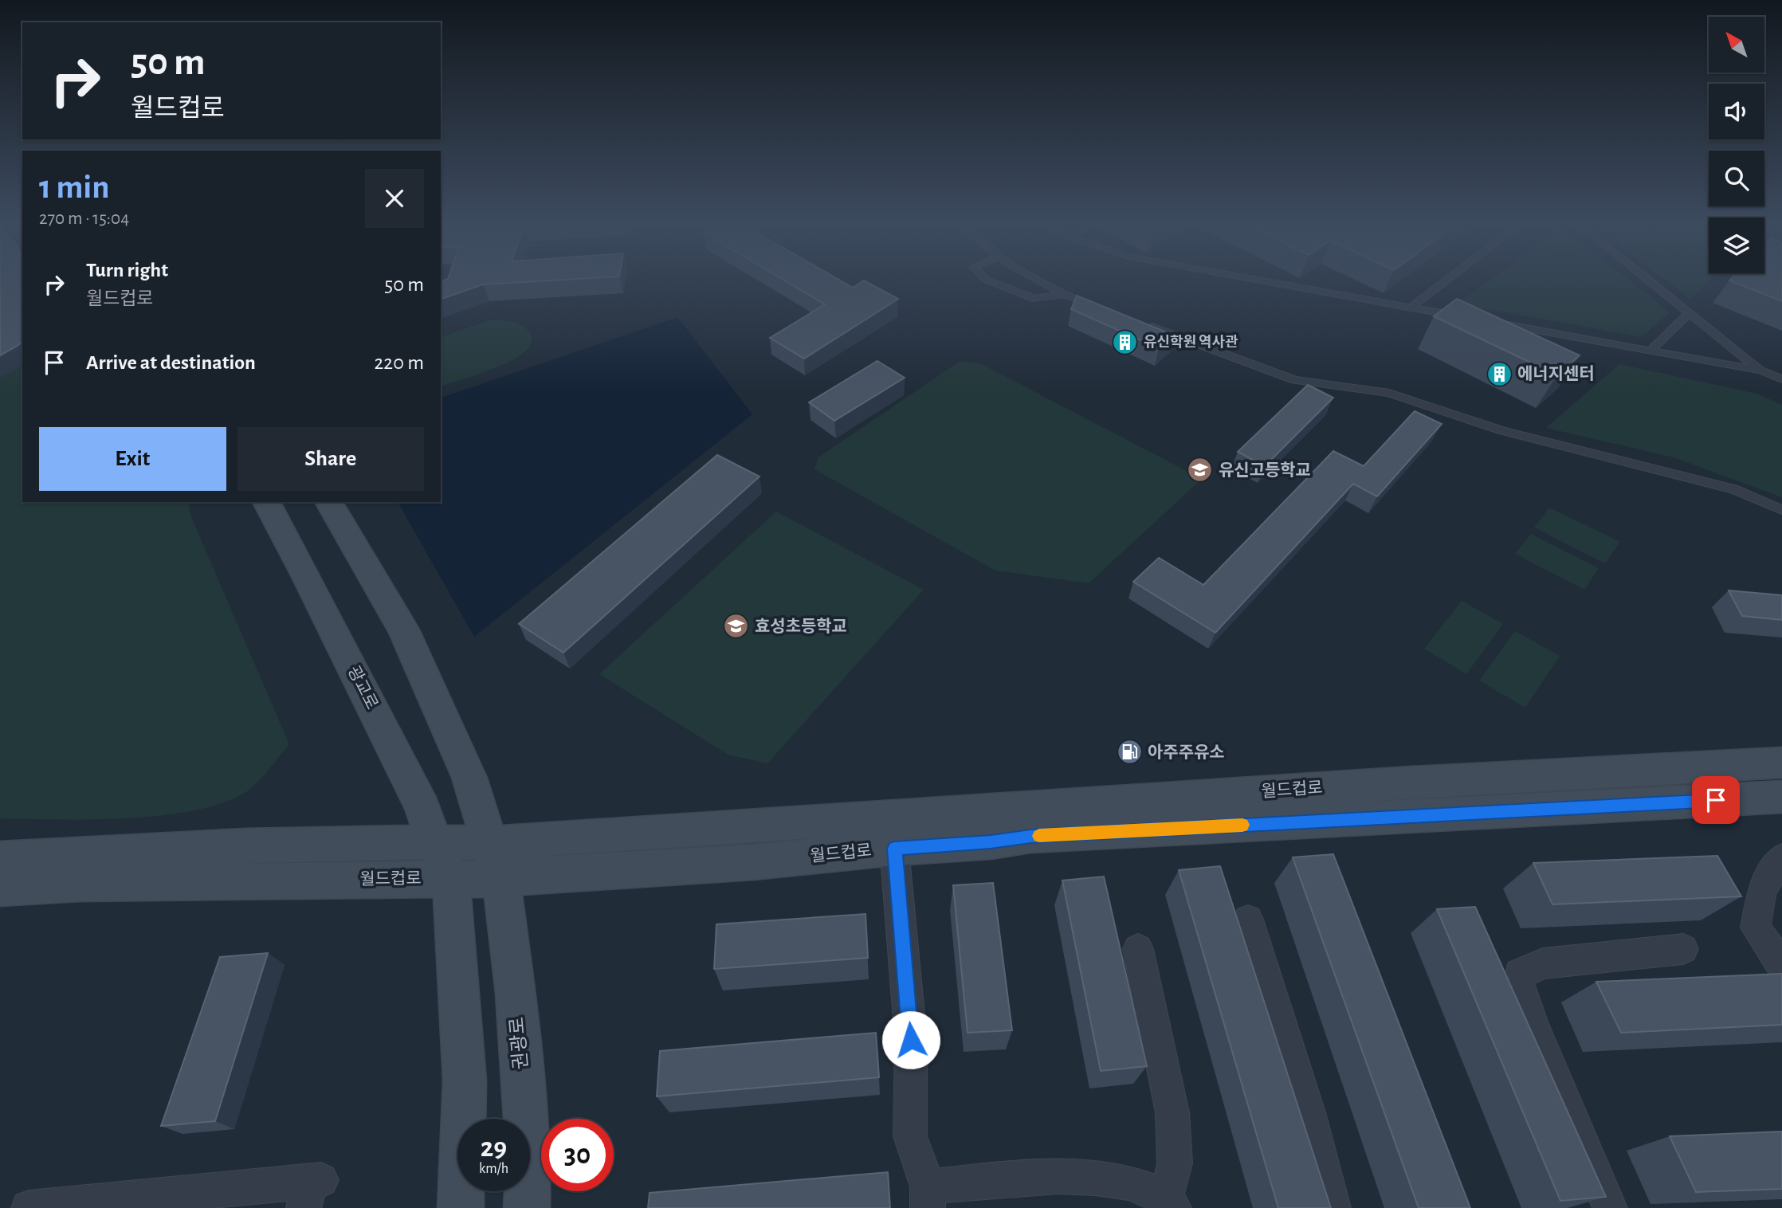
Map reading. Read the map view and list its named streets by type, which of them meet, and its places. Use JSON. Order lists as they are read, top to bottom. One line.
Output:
{"streets":{"street":["광교로","월드컵로","권광로"]},"crossings":[["광교로","월드컵로"],["월드컵로","권광로"]],"places":{"building":["유신학원 역사관","에너지센터"],"school or university":["유신고등학교","효성초등학교"],"fuel station":["아주주유소"]},"north":"top left","page":{"turn":["50 m","월드컵로"],"heading":["1 min","270 m · 15:04"],"list":[{"name":"Turn right","note":"월드컵로","value":"50 m"},{"name":"Arrive at destination","value":"220 m"}],"buttons":["Exit","Share"],"speed":"29 km/h","limit":"30"}}
